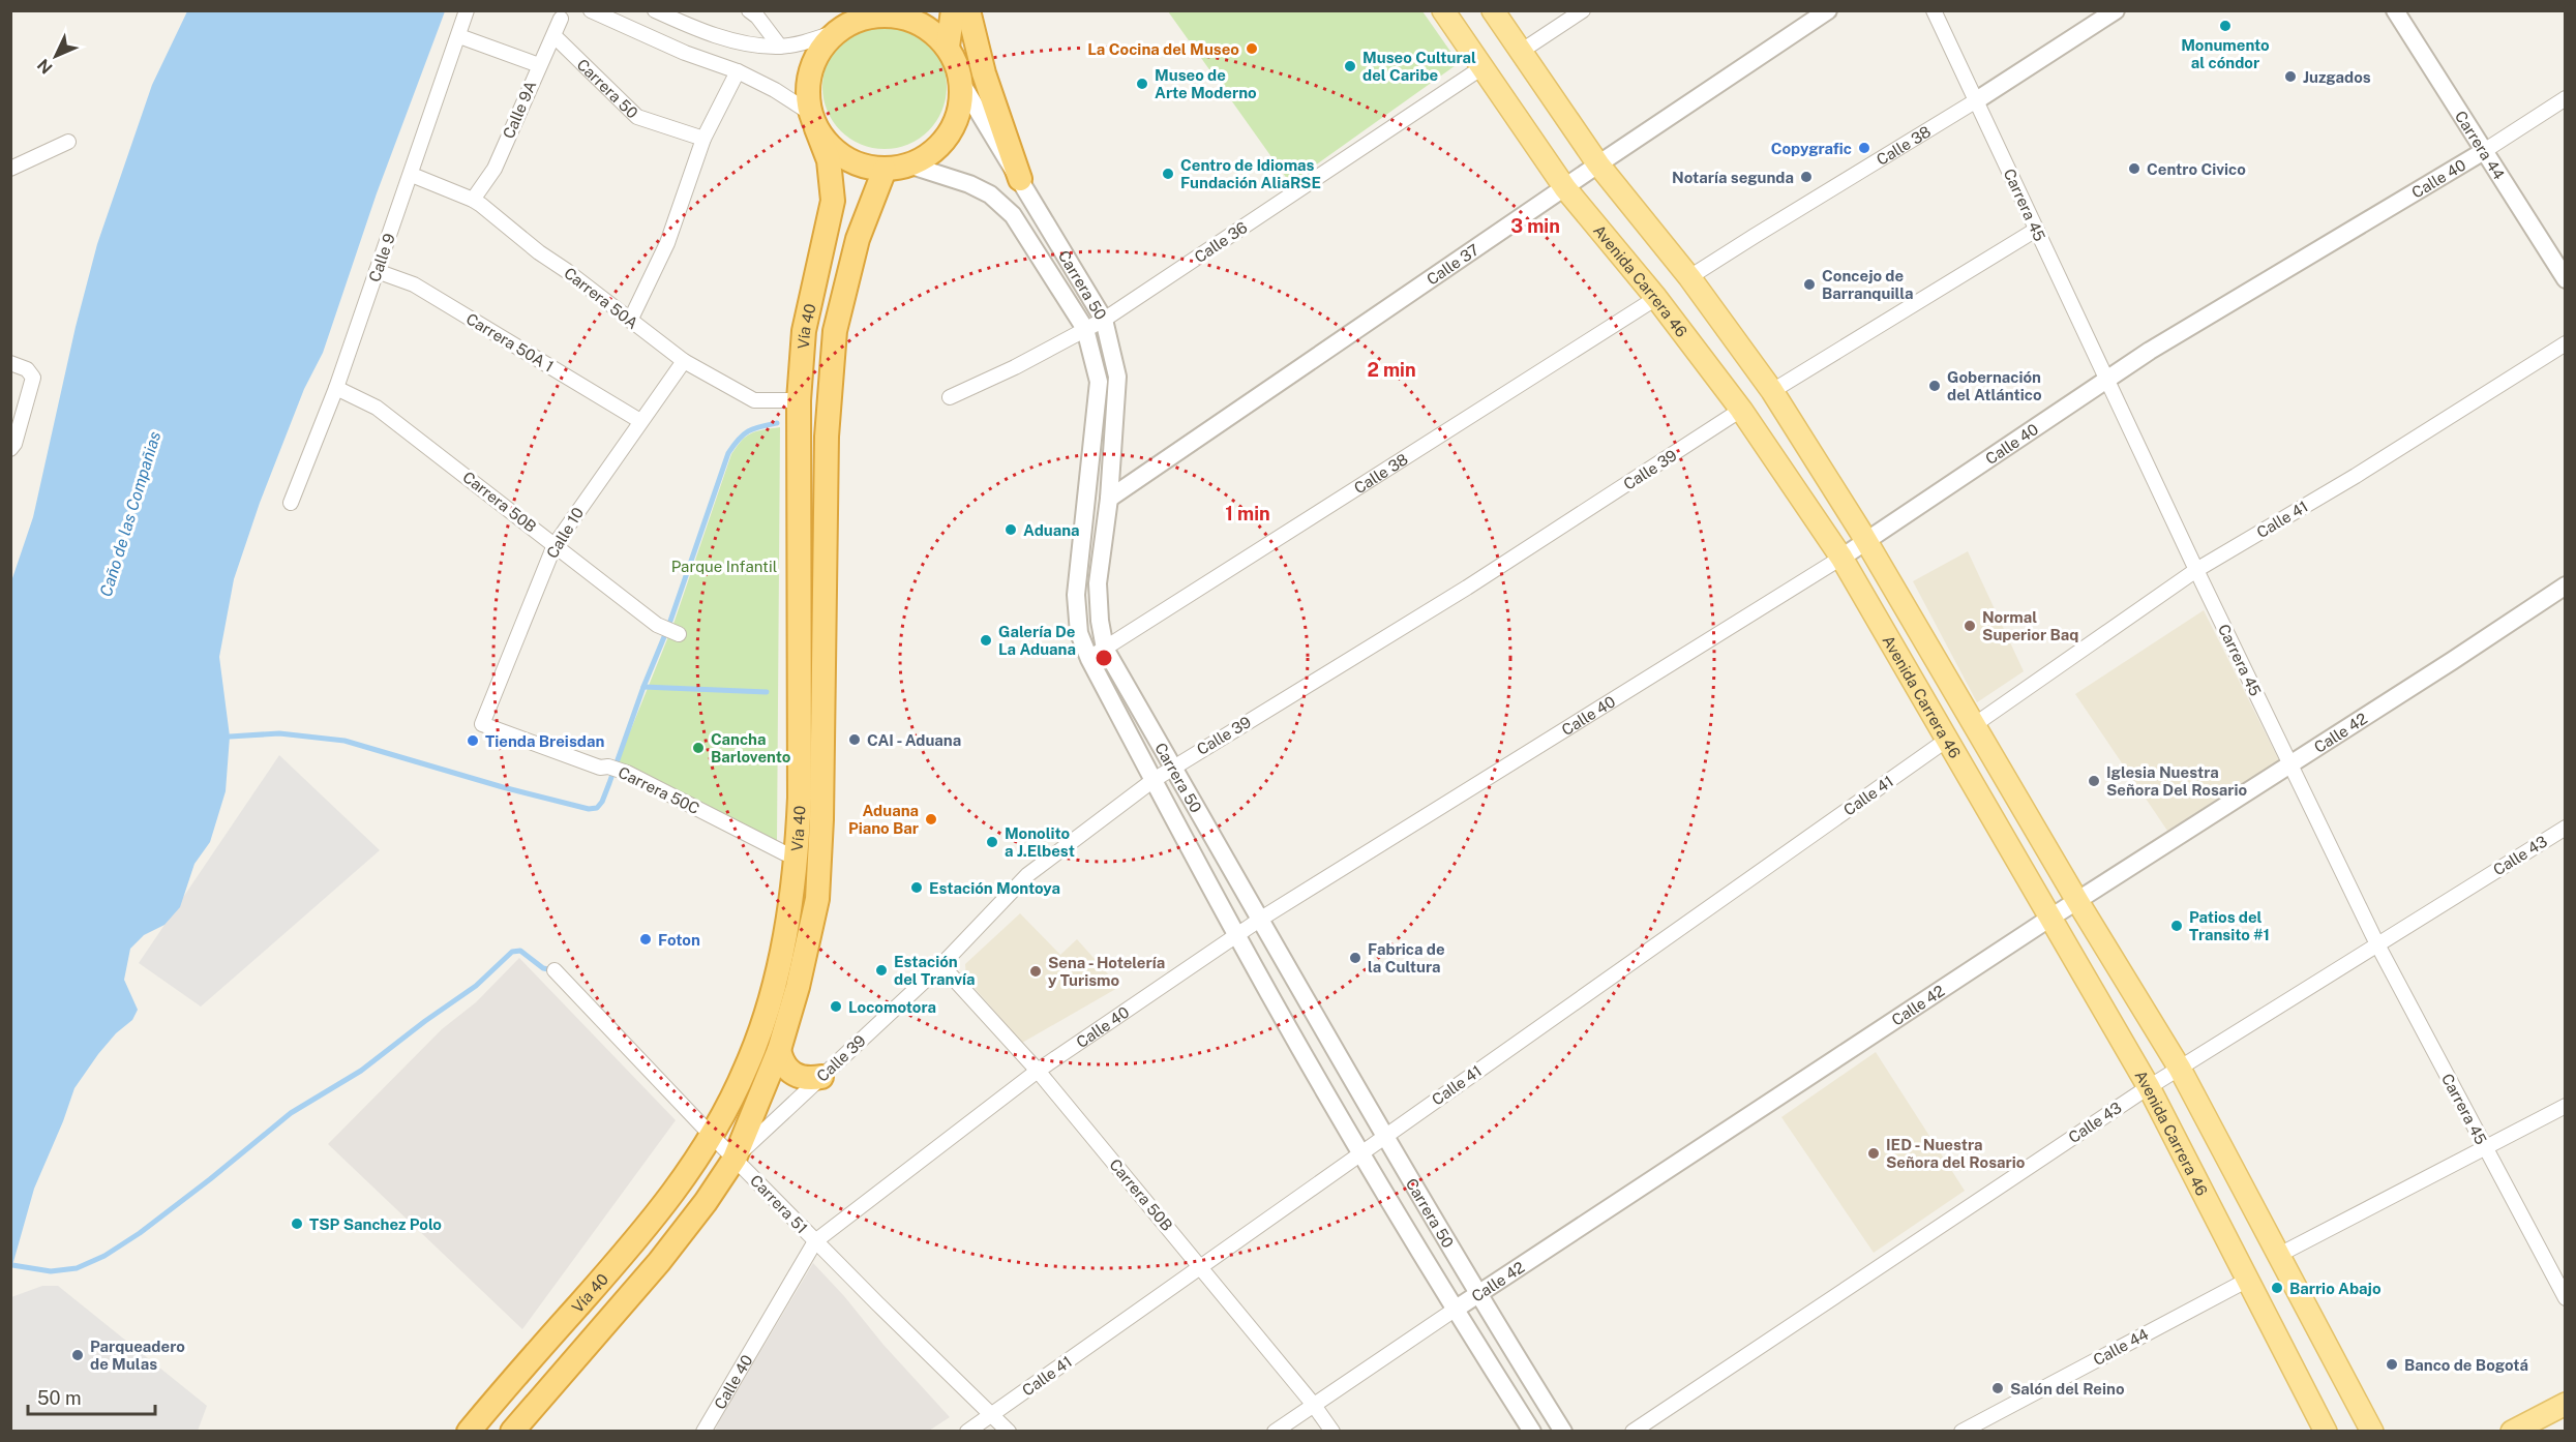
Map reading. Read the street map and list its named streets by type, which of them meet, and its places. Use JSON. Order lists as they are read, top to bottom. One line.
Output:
{"streets":{"highway":["Vía 40"],"main road":["Avenida Carrera 46"],"street":["Carrera 50","Calle 9A","Calle 38","Carrera 44","Calle 40","Carrera 45","Calle 36","Calle 9","Calle 37","Carrera 50A","Carrera 50A 1","Calle 39","Carrera 50B","Calle 41","Calle 10","Calle 42","Carrera 50C","Calle 43","Carrera 51","Calle 44"]},"crossings":[["Carrera 50","Calle 9A"],["Carrera 50","Calle 38"],["Carrera 50","Calle 40"],["Carrera 50","Calle 36"],["Carrera 50","Calle 37"],["Carrera 50","Vía 40"],["Carrera 50","Calle 39"],["Carrera 50","Calle 41"],["Carrera 50","Calle 42"],["Calle 9A","Carrera 50A"],["Calle 38","Carrera 45"],["Calle 38","Avenida Carrera 46"],["Carrera 44","Calle 40"],["Calle 40","Carrera 45"],["Calle 40","Avenida Carrera 46"],["Calle 40","Carrera 50B"],["Calle 40","Carrera 51"],["Carrera 45","Calle 41"],["Carrera 45","Calle 42"],["Carrera 45","Calle 43"],["Calle 36","Avenida Carrera 46"],["Calle 9","Carrera 50A"],["Calle 9","Carrera 50A 1"],["Calle 9","Carrera 50B"],["Calle 37","Avenida Carrera 46"],["Avenida Carrera 46","Calle 39"],["Avenida Carrera 46","Calle 41"],["Avenida Carrera 46","Calle 42"],["Avenida Carrera 46","Calle 43"],["Avenida Carrera 46","Calle 44"],["Carrera 50A","Vía 40"],["Carrera 50A","Calle 10"],["Vía 40","Calle 39"],["Vía 40","Carrera 50C"],["Vía 40","Carrera 51"],["Carrera 50A 1","Calle 10"],["Calle 39","Carrera 50B"],["Calle 39","Carrera 51"],["Carrera 50B","Calle 41"],["Carrera 50B","Calle 10"],["Carrera 50B","Calle 42"],["Calle 41","Carrera 51"],["Calle 10","Carrera 50C"]],"water":["Caño de las Compañias"],"parks":["Parque Infantil"],"places":["Monumento al cóndor","La Cocina del Museo","Museo Cultural del Caribe","Juzgados","Museo de Arte Moderno","Copygrafic","Centro Civico","Centro de Idiomas Fundación AliaRSE","Notaría segunda","Concejo de Barranquilla","Gobernación del Atlántico","Aduana","Normal Superior Baq","Galería De La Aduana","CAI - Aduana","Tienda Breisdan","Cancha Barlovento","Iglesia Nuestra Señora Del Rosario","Aduana Piano Bar","Monolito a J.Elbest","Estación Montoya","Patios del Transito #1","Foton","Fabrica de la Cultura","Estación del Tranvía","Sena - Hotelería y Turismo","Locomotora","IED - Nuestra Señora del Rosario","TSP Sanchez Polo","Barrio Abajo","Parqueadero de Mulas","Banco de Bogotá","Salón del Reino"],"scale_bar":"50 m","north":"bottom left","rings":["3 min","2 min","1 min"]}
